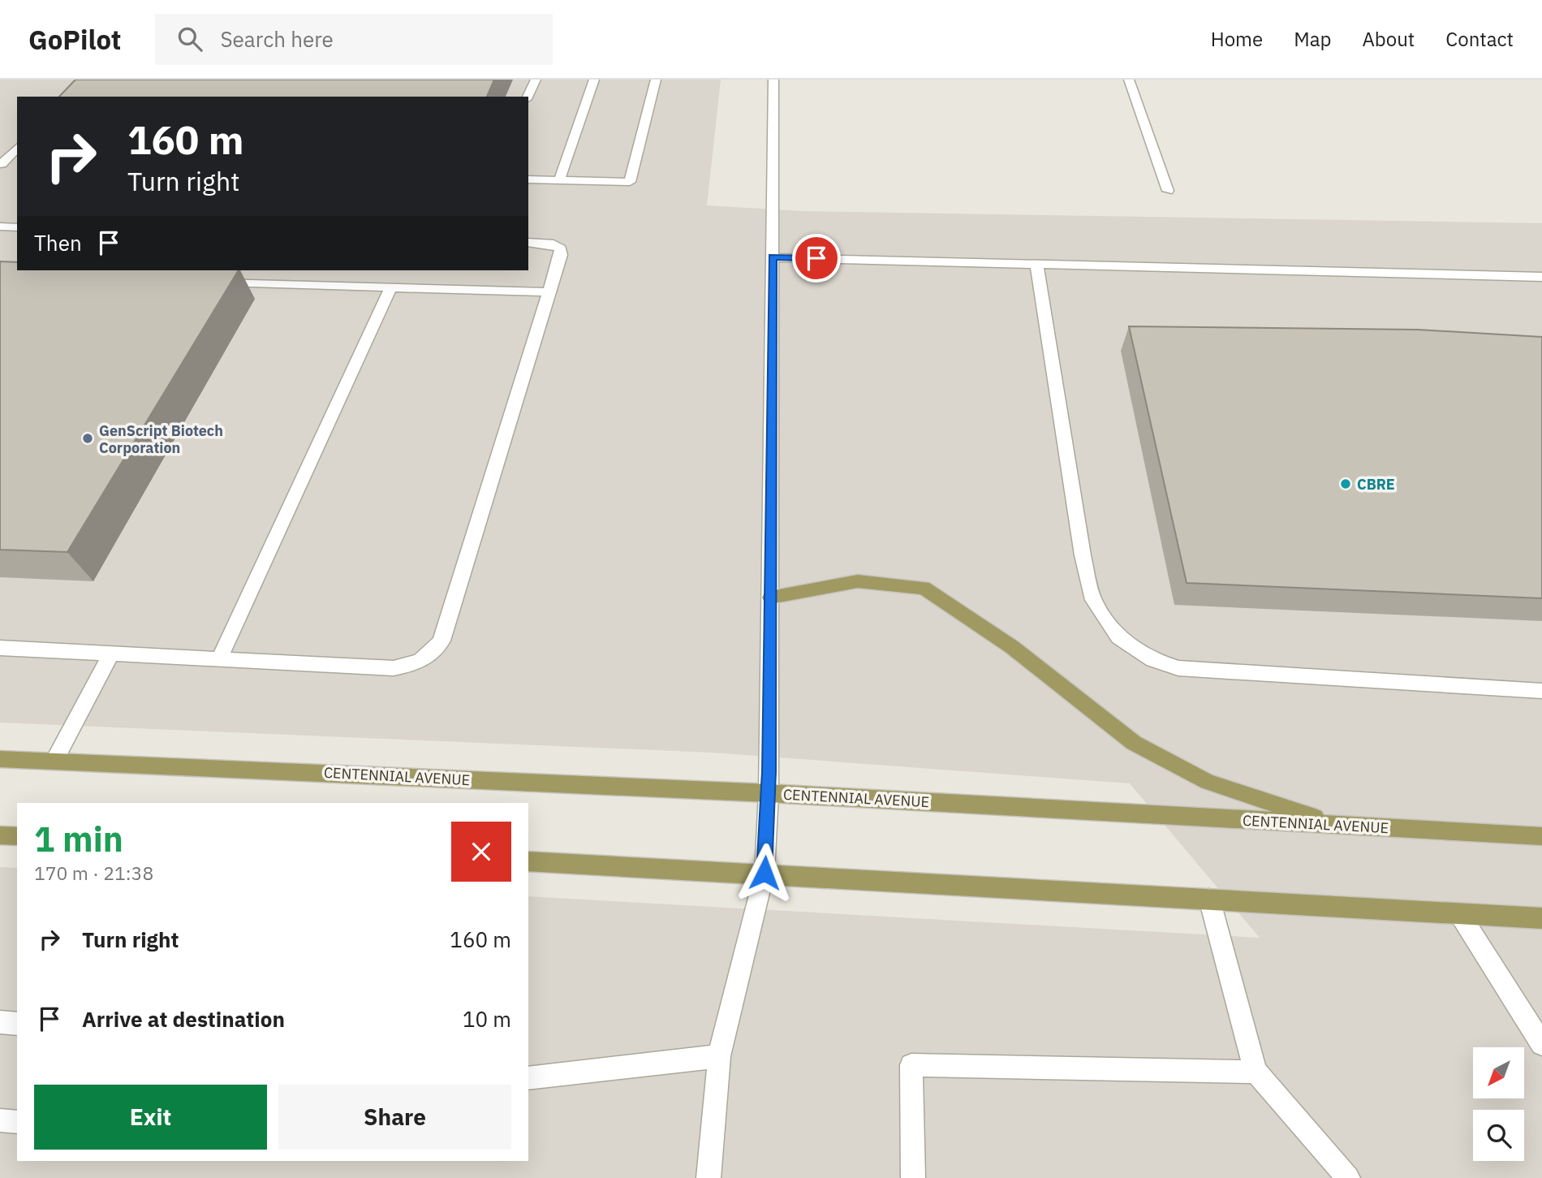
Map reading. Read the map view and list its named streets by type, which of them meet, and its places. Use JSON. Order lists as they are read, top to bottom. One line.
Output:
{"streets":{"main road":["CENTENNIAL AVENUE"]},"places":["GenScript Biotech Corporation","CBRE"],"north":"bottom left","page":{"header":"GoPilot","search":"Search here","nav":["Home","Map","About","Contact"],"turn":["160 m","Turn right"],"then":"Then","heading":["1 min","170 m · 21:38"],"list":[{"name":"Turn right","value":"160 m"},{"name":"Arrive at destination","value":"10 m"}],"buttons":["Exit","Share"]}}
